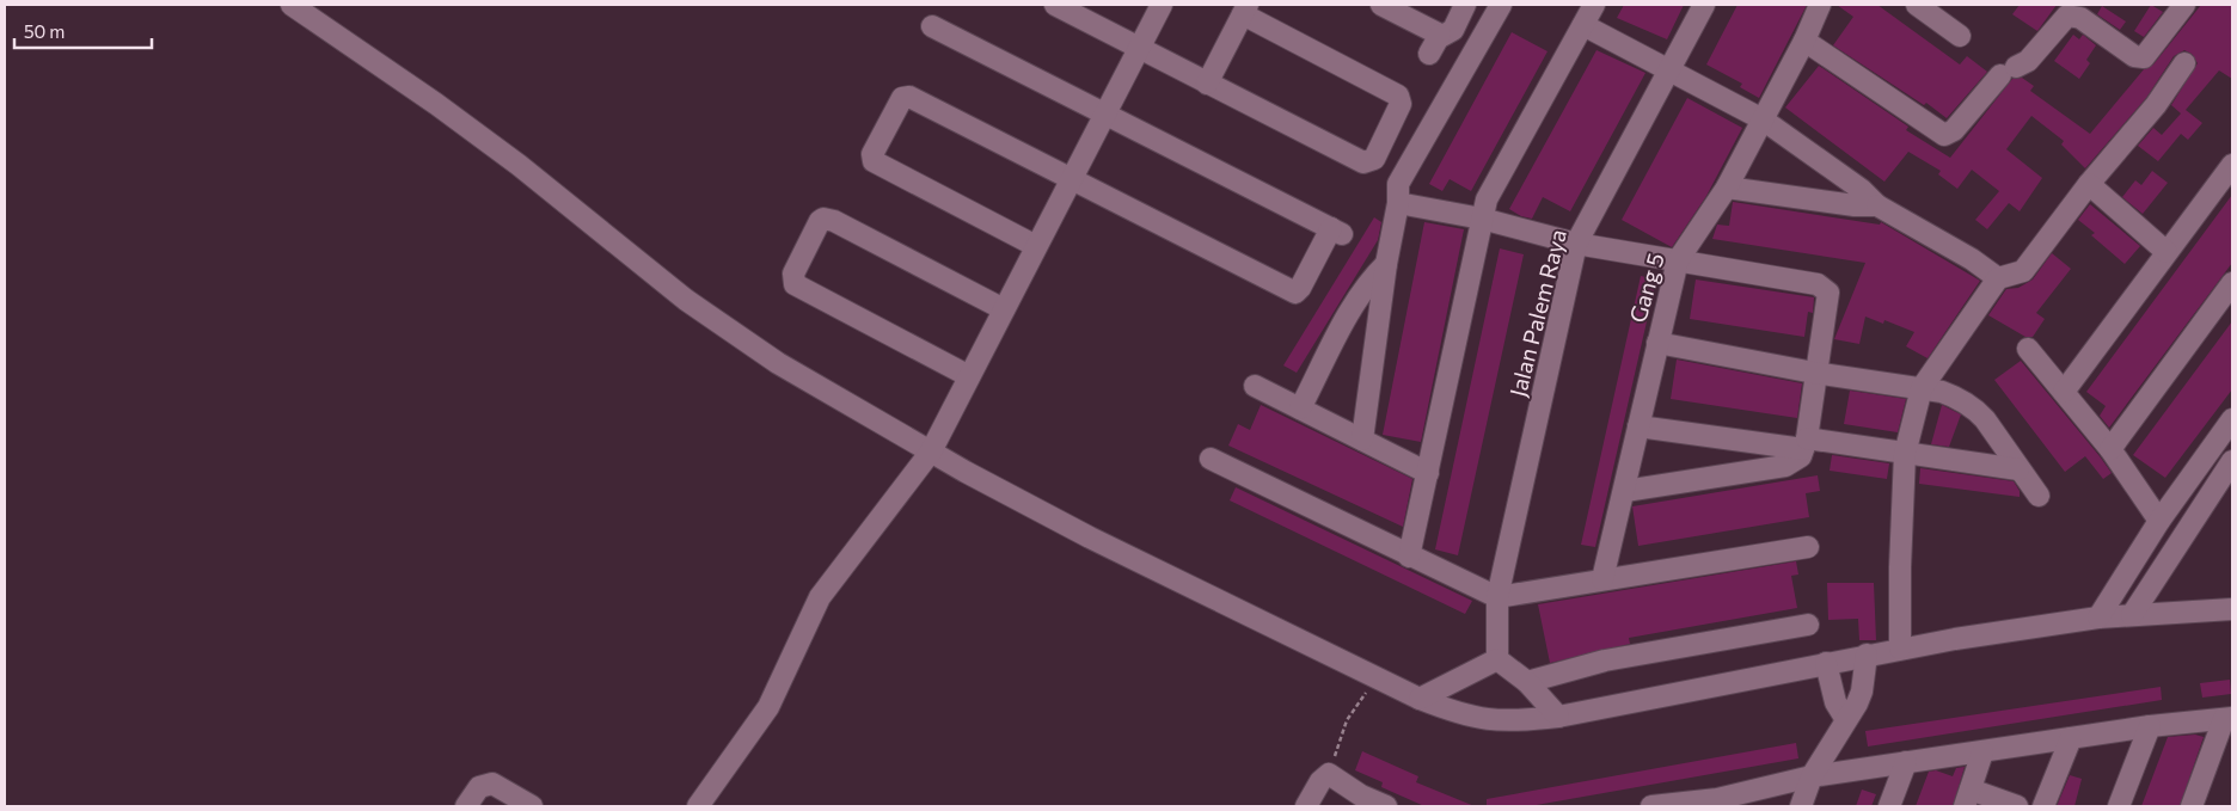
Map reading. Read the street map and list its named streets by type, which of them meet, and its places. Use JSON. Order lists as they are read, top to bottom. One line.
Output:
{"streets":{"street":["Gang 5","Jalan Palem Raya"]},"scale_bar":"50 m"}
